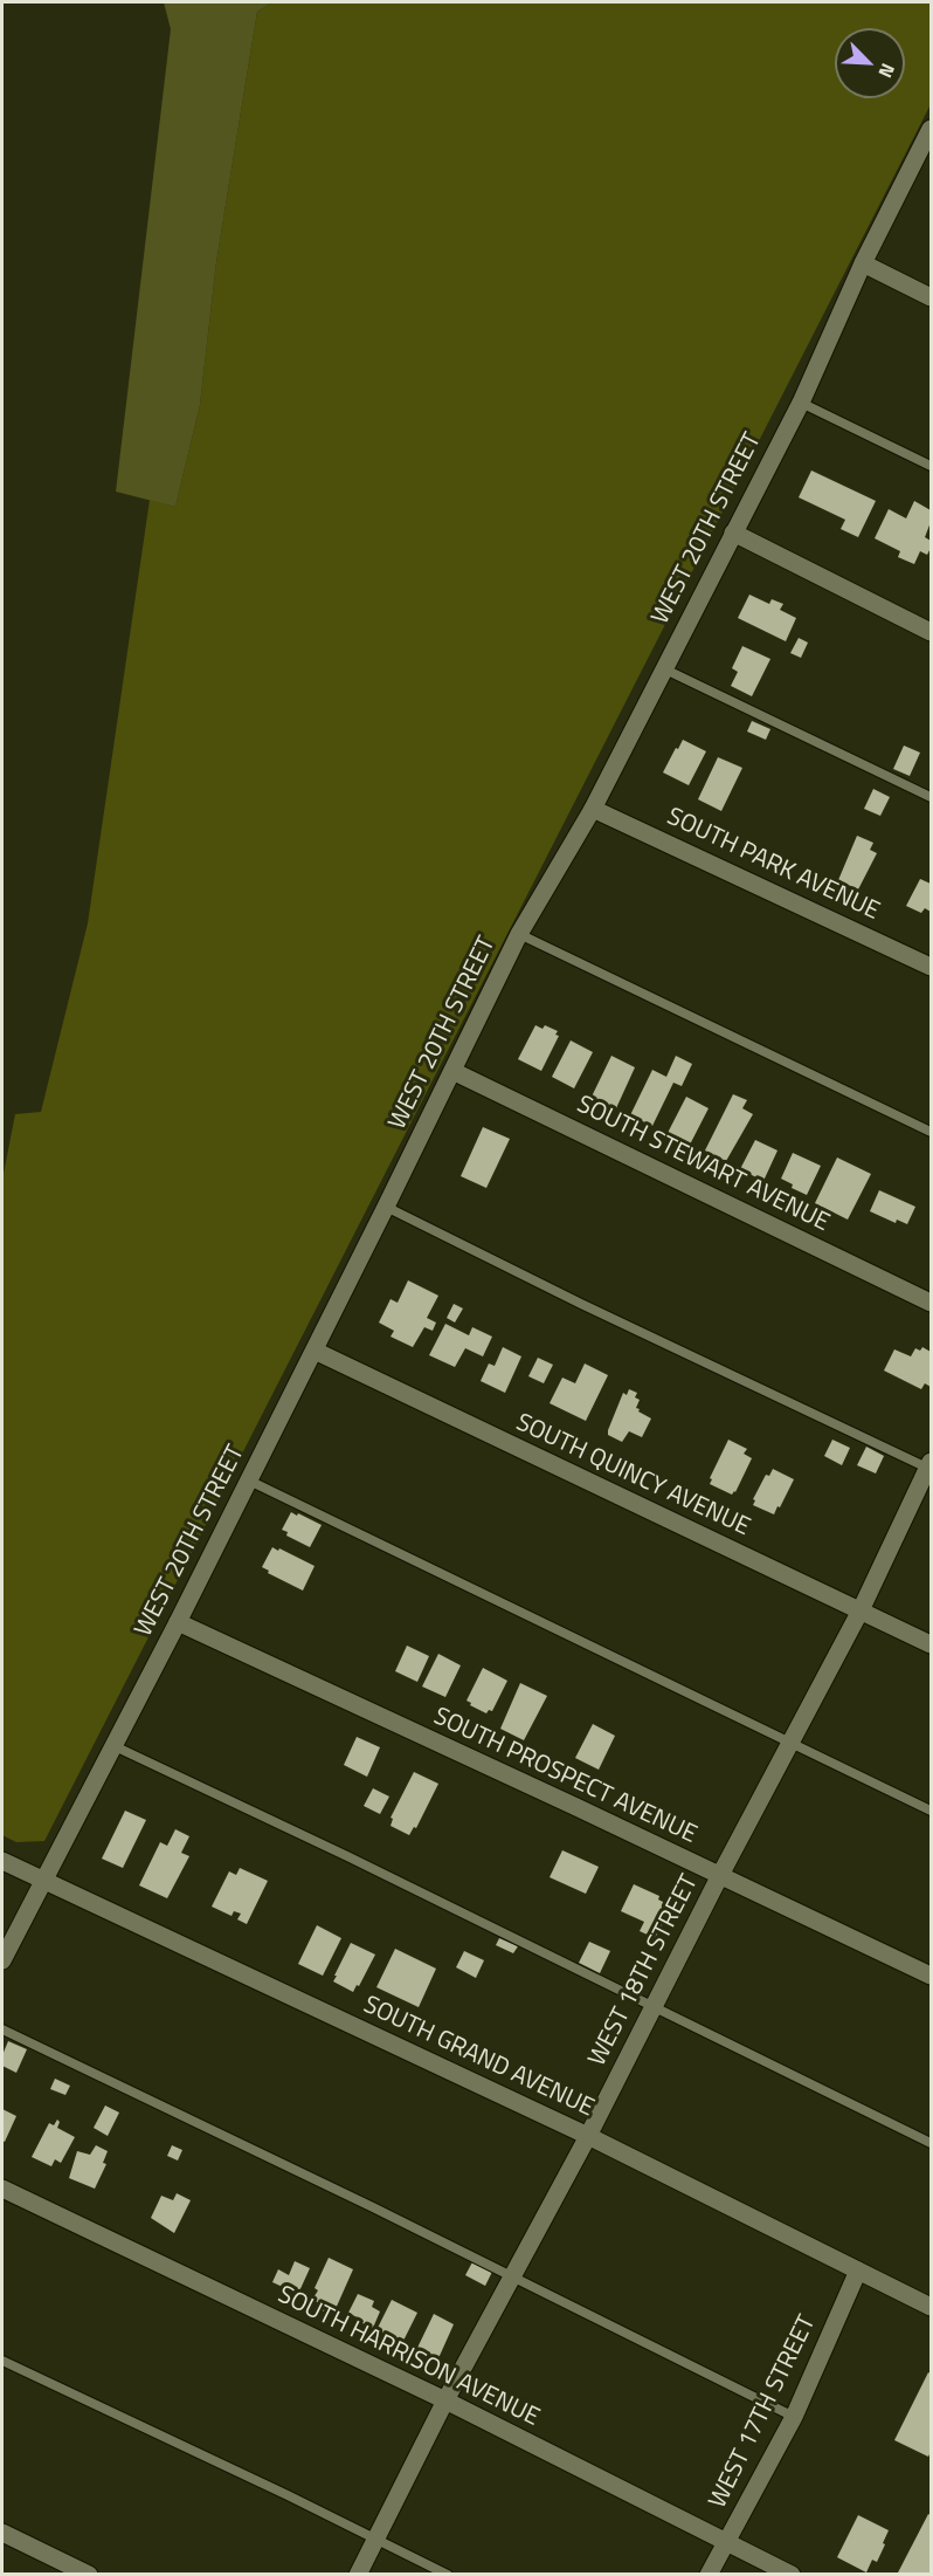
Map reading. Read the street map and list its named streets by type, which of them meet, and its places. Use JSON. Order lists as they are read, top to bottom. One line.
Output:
{"streets":{"street":["WEST 20TH STREET","SOUTH PARK AVENUE","SOUTH STEWART AVENUE","SOUTH QUINCY AVENUE","SOUTH PROSPECT AVENUE","WEST 18TH STREET","SOUTH GRAND AVENUE","SOUTH HARRISON AVENUE","WEST 17TH STREET"]},"crossings":[["WEST 20TH STREET","SOUTH PARK AVENUE"],["WEST 20TH STREET","SOUTH STEWART AVENUE"],["WEST 20TH STREET","SOUTH QUINCY AVENUE"],["WEST 20TH STREET","SOUTH PROSPECT AVENUE"],["WEST 20TH STREET","SOUTH GRAND AVENUE"],["SOUTH QUINCY AVENUE","WEST 18TH STREET"],["SOUTH PROSPECT AVENUE","WEST 18TH STREET"],["WEST 18TH STREET","SOUTH GRAND AVENUE"],["WEST 18TH STREET","SOUTH HARRISON AVENUE"],["SOUTH GRAND AVENUE","WEST 17TH STREET"],["SOUTH HARRISON AVENUE","WEST 17TH STREET"]],"north":"bottom right"}
